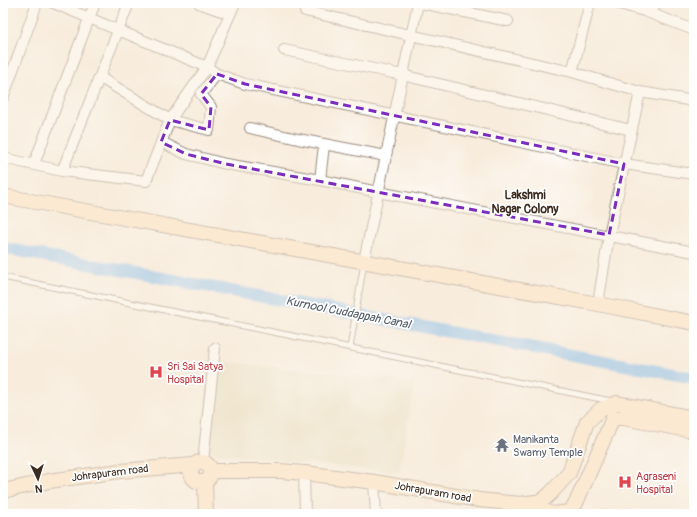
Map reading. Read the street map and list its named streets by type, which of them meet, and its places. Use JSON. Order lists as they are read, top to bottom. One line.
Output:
{"streets":{"street":["Johrapuram road"]},"districts":["Lakshmi Nagar Colony"],"water":["Kurnool Cuddappah Canal"],"places":{"hospital":["Sri Sai Satya Hospital","Agraseni Hospital"],"temple":["Manikanta Swamy Temple"]},"north":"bottom"}
